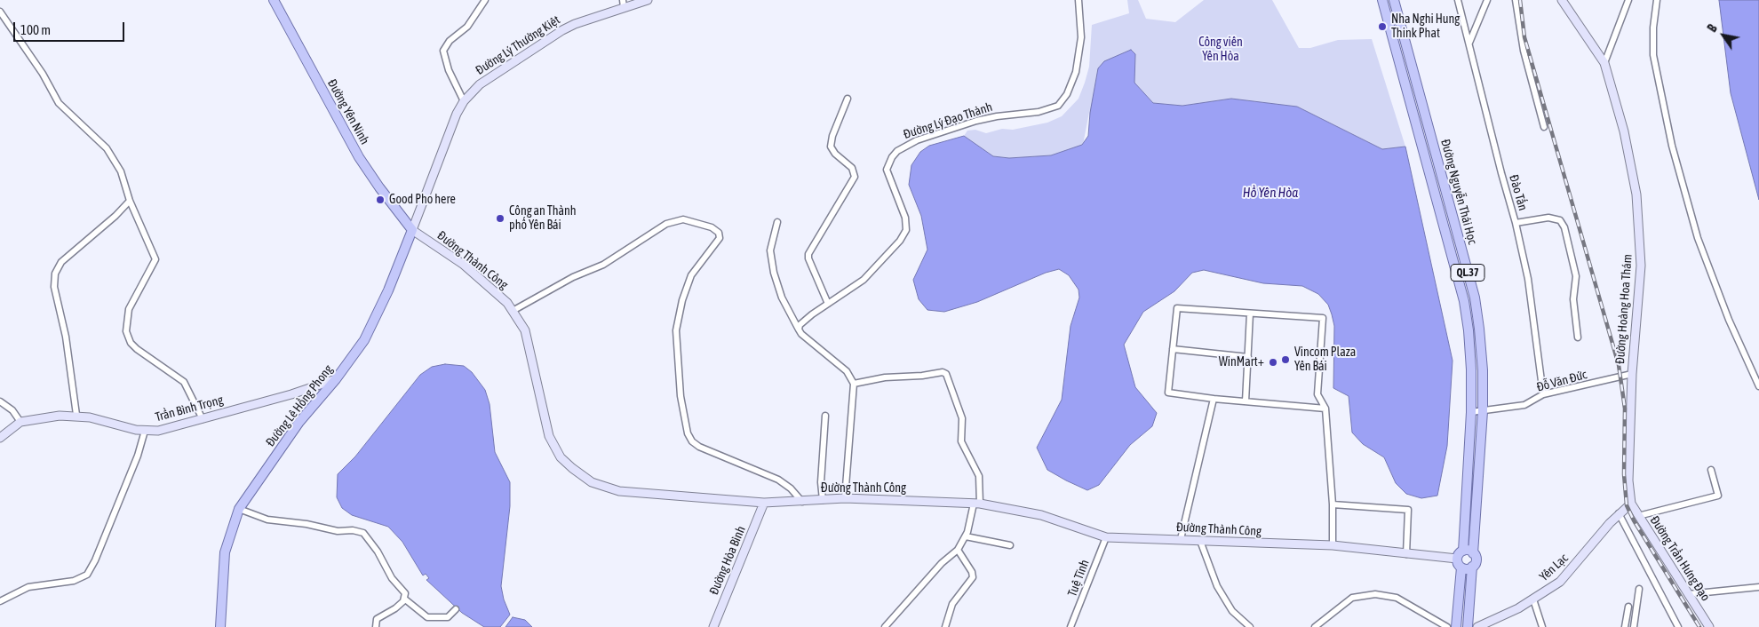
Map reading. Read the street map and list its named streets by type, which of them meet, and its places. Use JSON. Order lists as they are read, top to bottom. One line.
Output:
{"streets":{"main road":["Đường Lý Thường Kiệt","Đường Yên Ninh","Đường Nguyễn Thái Học","Đường Thành Công","QL.37","Đường Hoàng Hoa Thám","Đường Lê Hồng Phong","Trần Bình Trọng","Đường Trần Hưng Đạo","Đường Hòa Bình","Yên Lạc"],"street":["Đường Lý Đạo Thành","Đào Tấn","Đỗ Văn Đức","Tuệ Tĩnh"]},"crossings":[["Đường Lý Thường Kiệt","Đường Yên Ninh"],["Đường Lý Thường Kiệt","Đường Thành Công"],["Đường Lý Thường Kiệt","Đường Lê Hồng Phong"],["Đường Yên Ninh","Đường Thành Công"],["Đường Yên Ninh","Đường Lê Hồng Phong"],["Đường Nguyễn Thái Học","Đường Thành Công"],["Đường Nguyễn Thái Học","QL.37"],["Đường Nguyễn Thái Học","Đỗ Văn Đức"],["Đào Tấn","Đỗ Văn Đức"],["Đường Thành Công","QL.37"],["Đường Thành Công","Đường Lê Hồng Phong"],["Đường Thành Công","Đường Hòa Bình"],["Đường Thành Công","Tuệ Tĩnh"],["Đường Hoàng Hoa Thám","Đỗ Văn Đức"],["Đường Hoàng Hoa Thám","Đường Trần Hưng Đạo"],["Đường Hoàng Hoa Thám","Yên Lạc"],["Đường Lê Hồng Phong","Trần Bình Trọng"],["Đường Trần Hưng Đạo","Yên Lạc"]],"water":["Hồ Yên Hòa"],"parks":["Công viên Yên Hòa"],"places":["Nha Nghi Hung Think Phat","Good Pho here","Công an Thành phố Yên Bái","Vincom Plaza Yên Bái","WinMart+"],"scale_bar":"100 m","north":"top left"}
